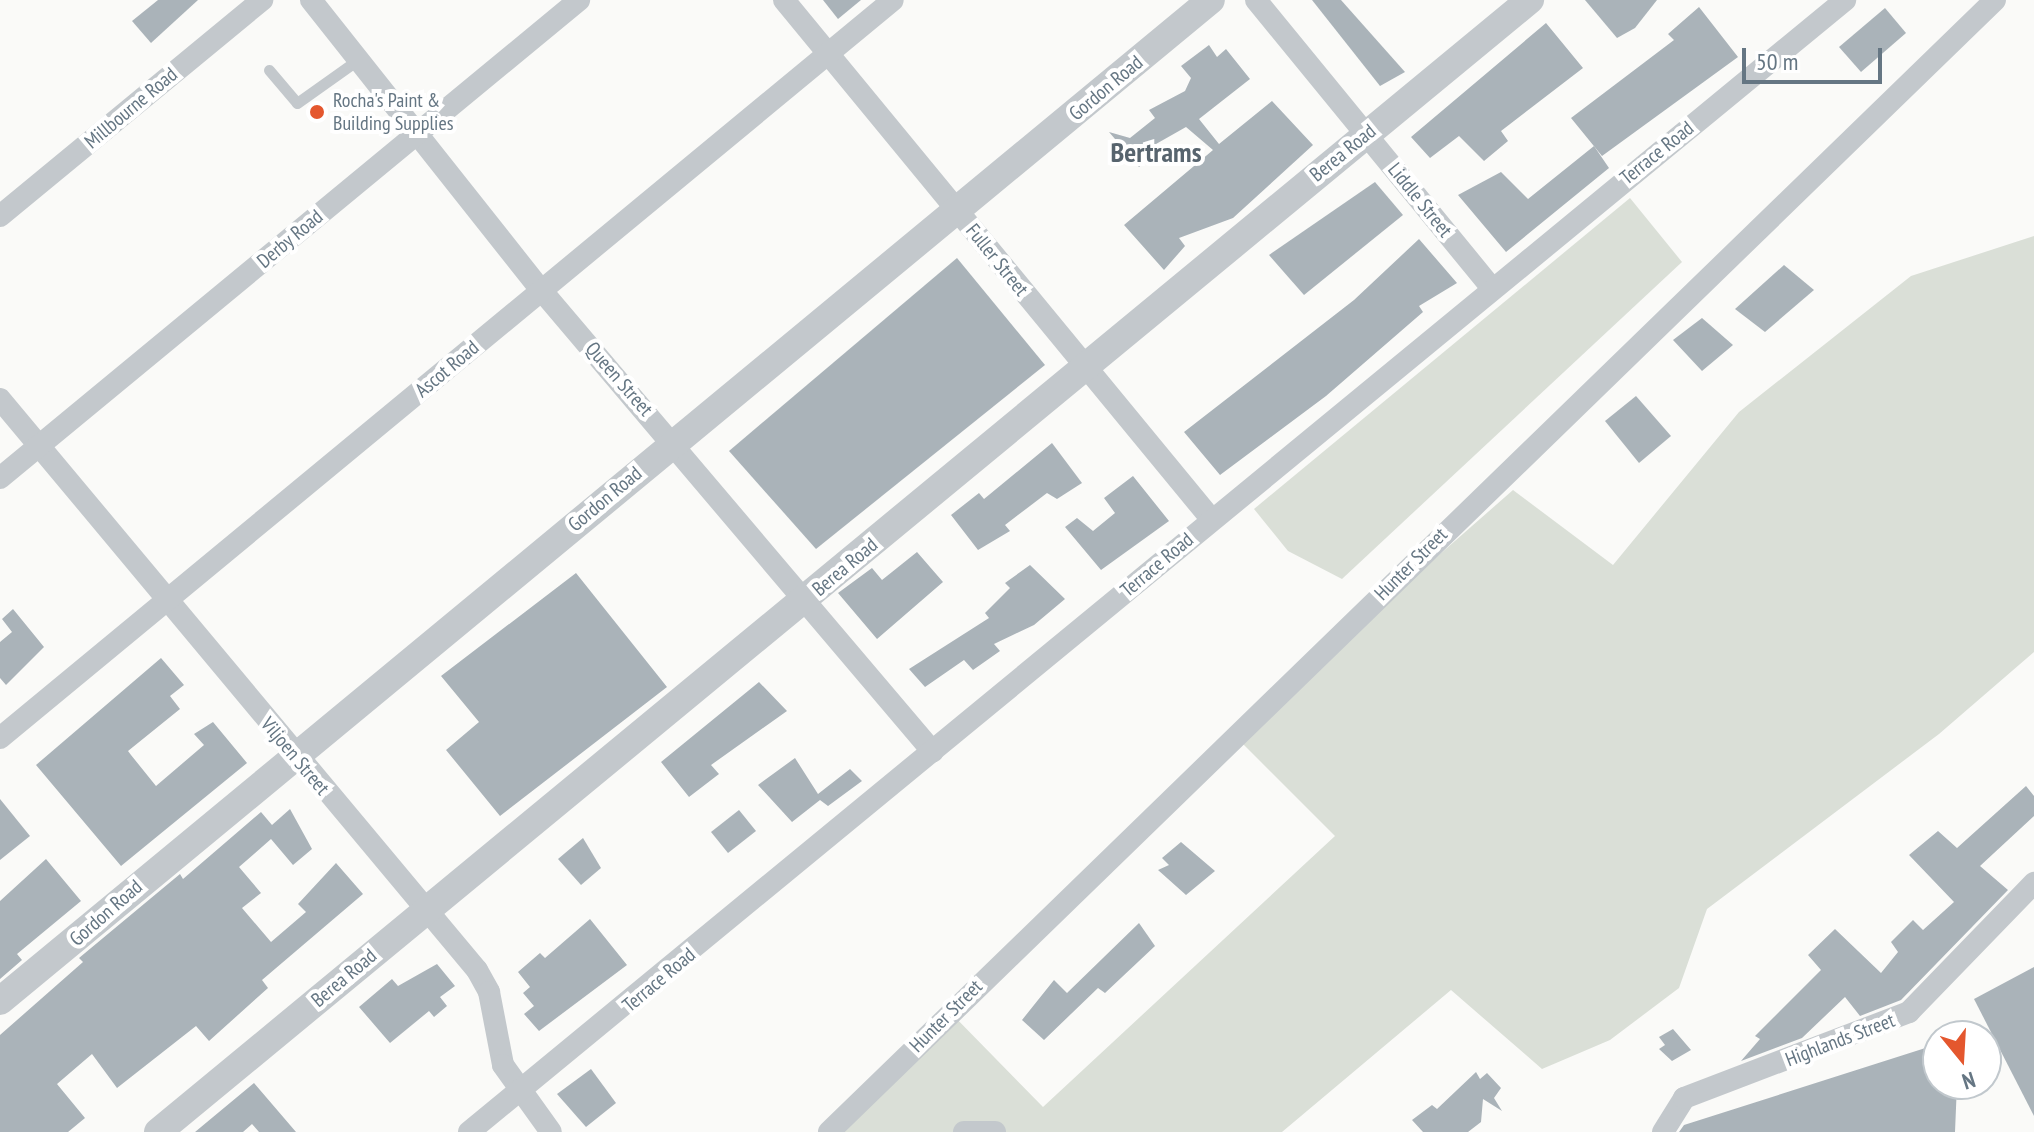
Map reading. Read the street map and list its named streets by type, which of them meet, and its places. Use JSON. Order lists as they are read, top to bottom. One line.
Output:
{"streets":{"street":["Gordon Road","Millbourne Road","Berea Road","Terrace Road","Liddle Street","Derby Road","Fuller Street","Ascot Road","Queen Street","Hunter Street","Viljoen Street","Highlands Street"]},"crossings":[["Gordon Road","Fuller Street"],["Gordon Road","Queen Street"],["Gordon Road","Viljoen Street"],["Berea Road","Liddle Street"],["Berea Road","Fuller Street"],["Berea Road","Queen Street"],["Berea Road","Viljoen Street"],["Terrace Road","Liddle Street"],["Terrace Road","Fuller Street"],["Terrace Road","Queen Street"],["Terrace Road","Viljoen Street"],["Derby Road","Queen Street"],["Derby Road","Viljoen Street"],["Fuller Street","Ascot Road"],["Ascot Road","Queen Street"],["Ascot Road","Viljoen Street"]],"districts":["Bertrams"],"places":["Rocha's Paint & Building Supplies"],"scale_bar":"50 m","north":"bottom"}
